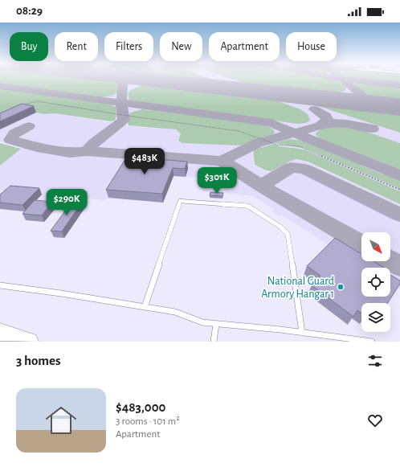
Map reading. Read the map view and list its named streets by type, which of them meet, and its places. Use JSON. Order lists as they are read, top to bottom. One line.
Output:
{"places":["National Guard Armory Hangar 1"],"north":"bottom right","page":{"status":"08:29","chip":["Buy","Rent","Filters","New","Apartment","House"],"price":["$483K","$301K","$290K"],"heading":"3 homes","list":[{"name":"$483,000","note":"3 rooms · 101 m² · Apartment"}]}}
